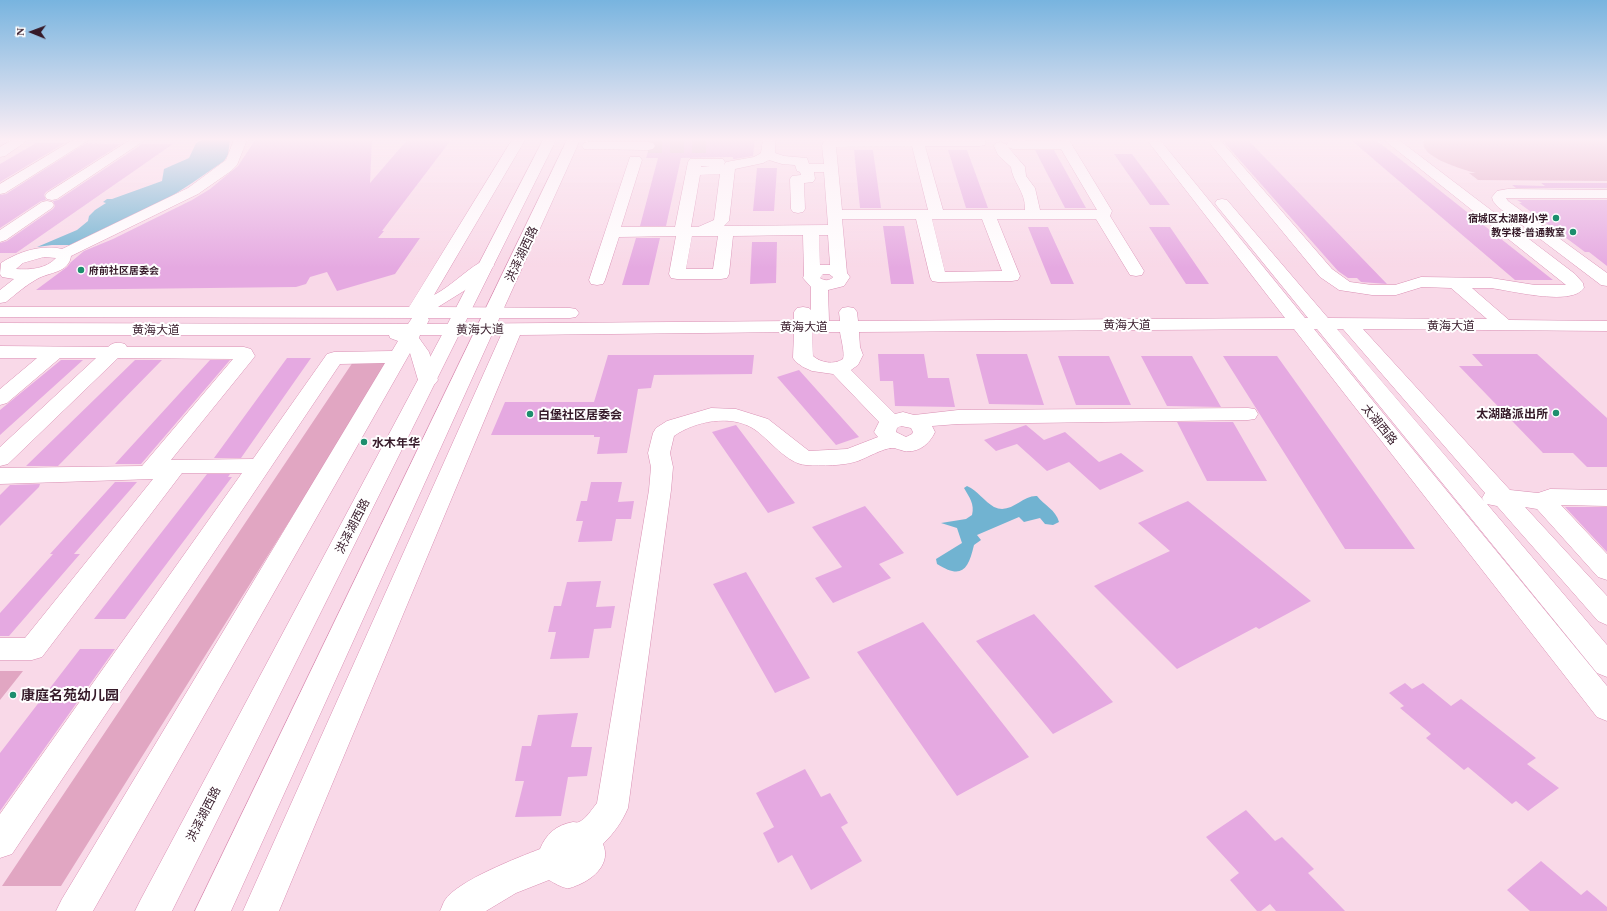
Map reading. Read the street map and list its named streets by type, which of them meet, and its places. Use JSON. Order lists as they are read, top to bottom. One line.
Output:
{"streets":{"street":["洪泽湖西路","黄海大道","太湖西路"]},"crossings":[["洪泽湖西路","黄海大道"],["黄海大道","太湖西路"]],"places":["宿城区太湖路小学","教学楼-普通教室","府前社区居委会","太湖路派出所","白堡社区居委会","水木年华","康庭名苑幼儿园"],"north":"left"}
